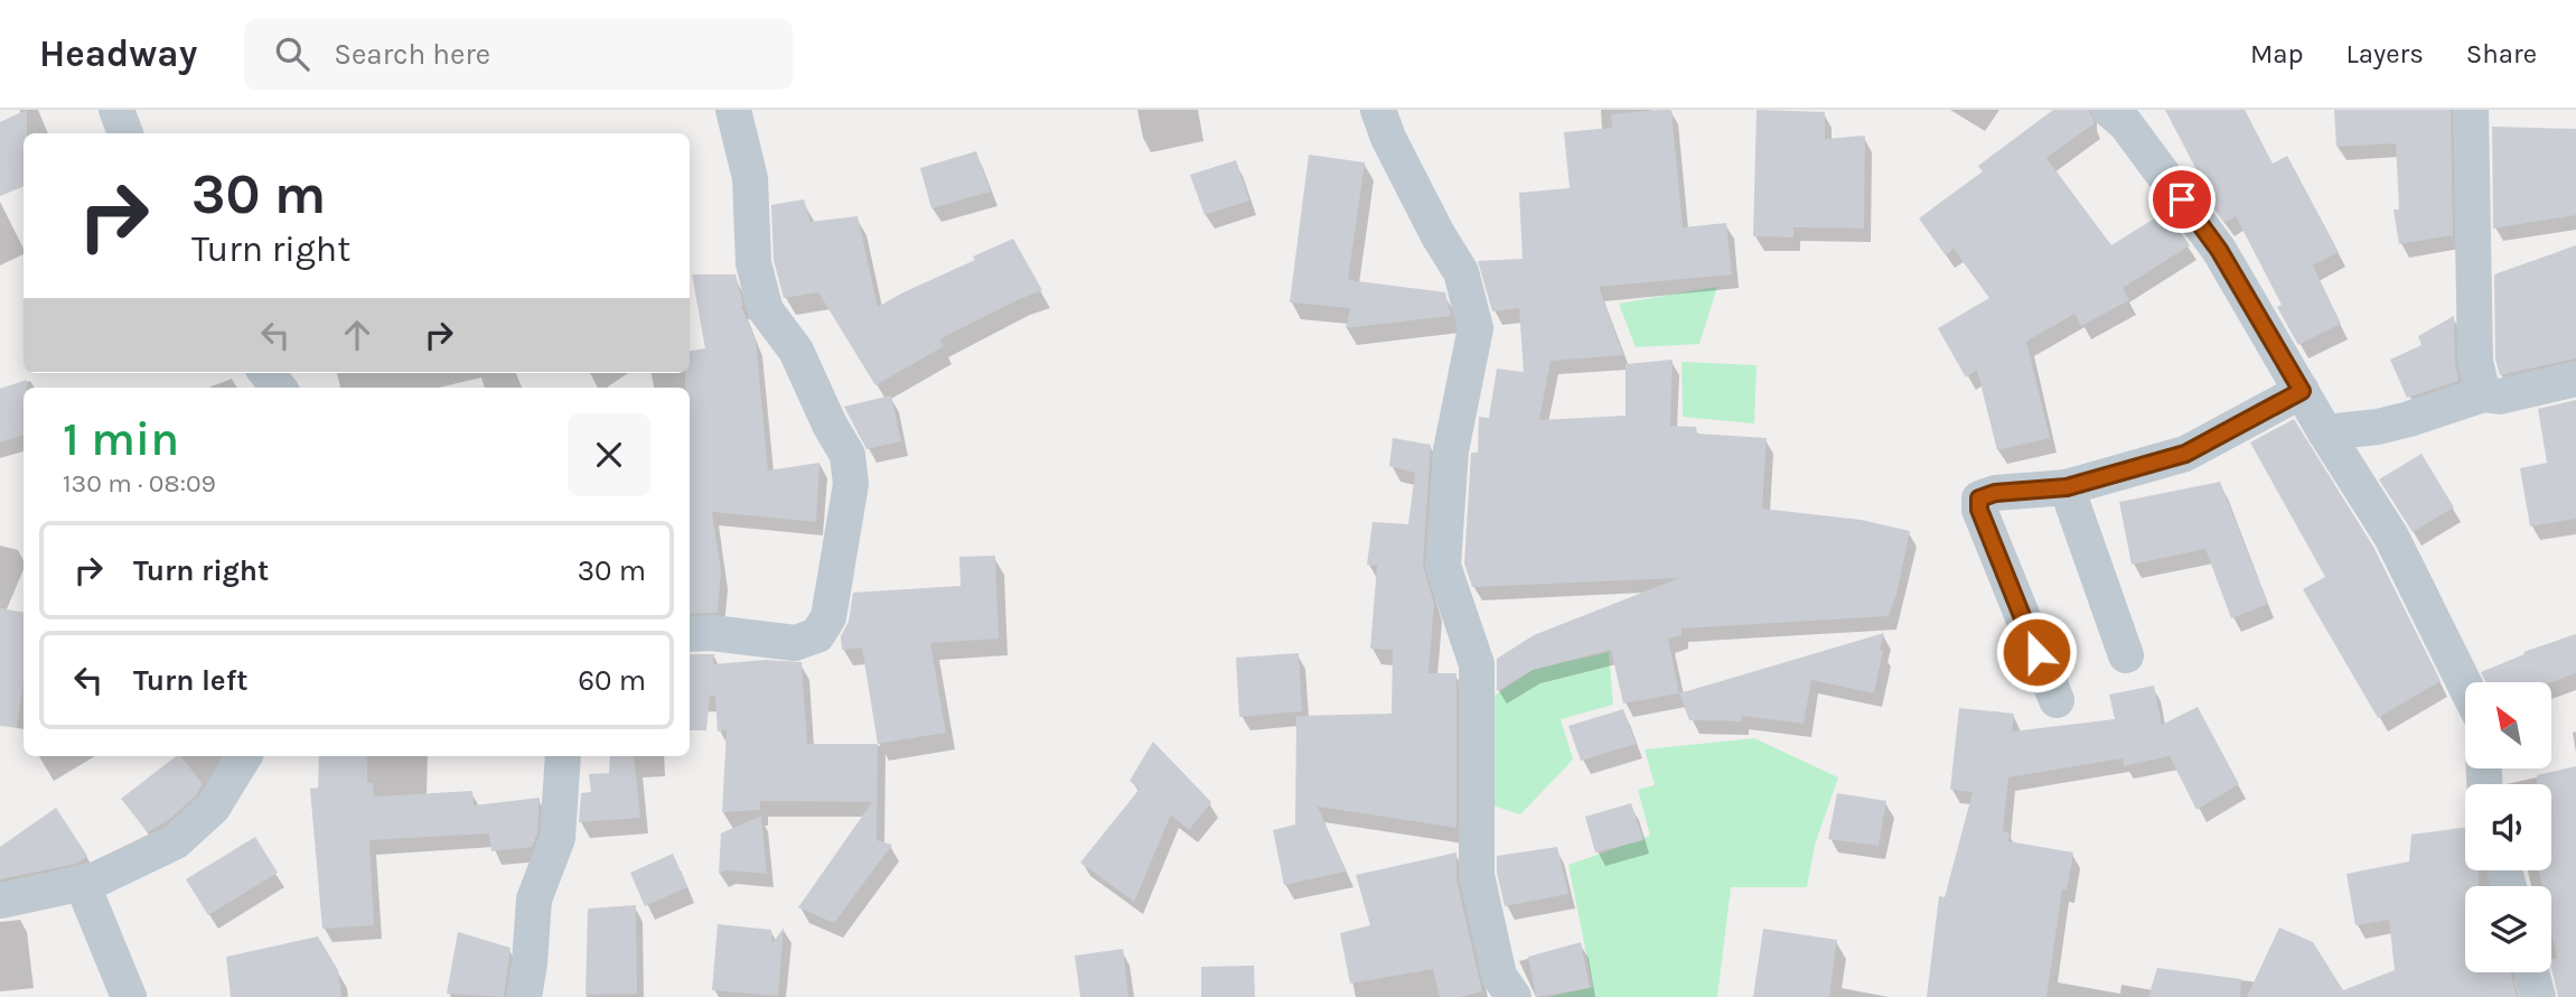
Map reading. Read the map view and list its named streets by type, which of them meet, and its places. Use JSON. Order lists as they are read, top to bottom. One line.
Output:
{"north":"top left","page":{"header":"Headway","search":"Search here","nav":["Map","Layers","Share"],"turn":["30 m","Turn right"],"heading":["1 min","130 m · 08:09"],"list":[{"name":"Turn right","value":"30 m"},{"name":"Turn left","value":"60 m"}]}}
